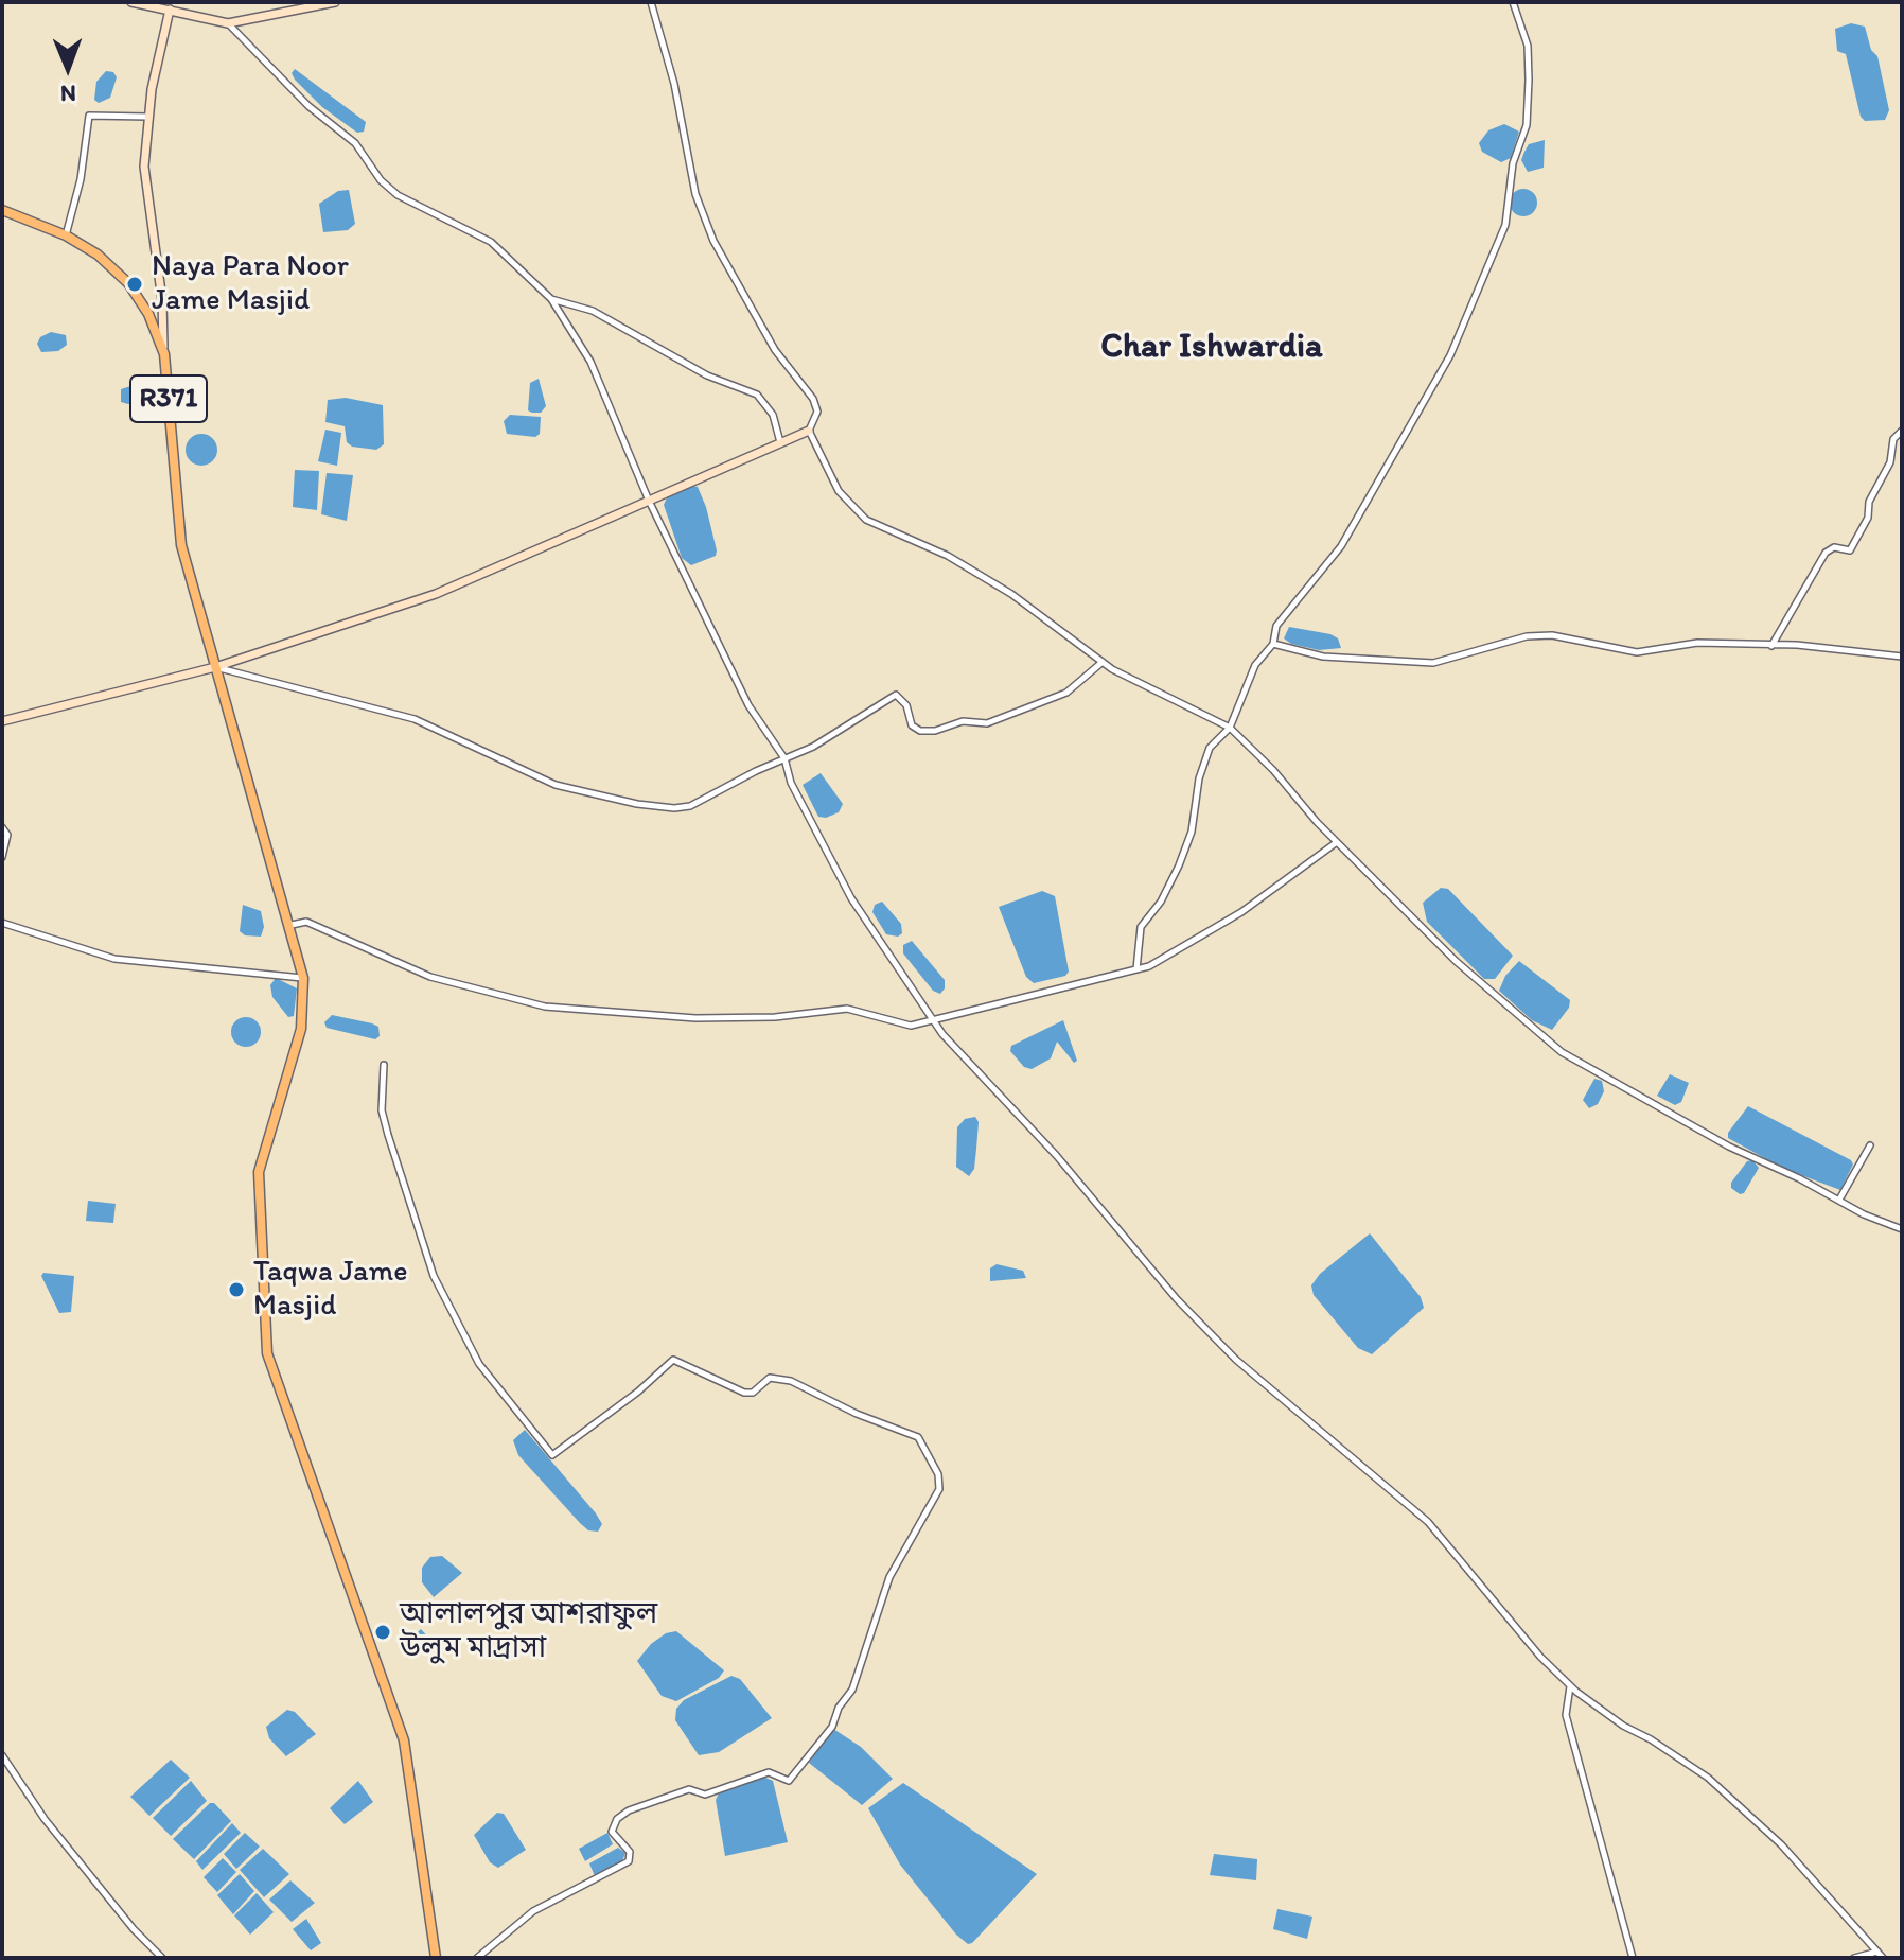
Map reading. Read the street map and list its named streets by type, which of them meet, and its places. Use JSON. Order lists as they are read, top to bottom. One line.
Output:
{"streets":{"main road":["R371"]},"districts":["Char Ishwardia"],"places":["Naya Para Noor Jame Masjid","Taqwa Jame Masjid","আলালপুর আশরাফুল উলুম মাদ্রাসা"],"north":"bottom"}
